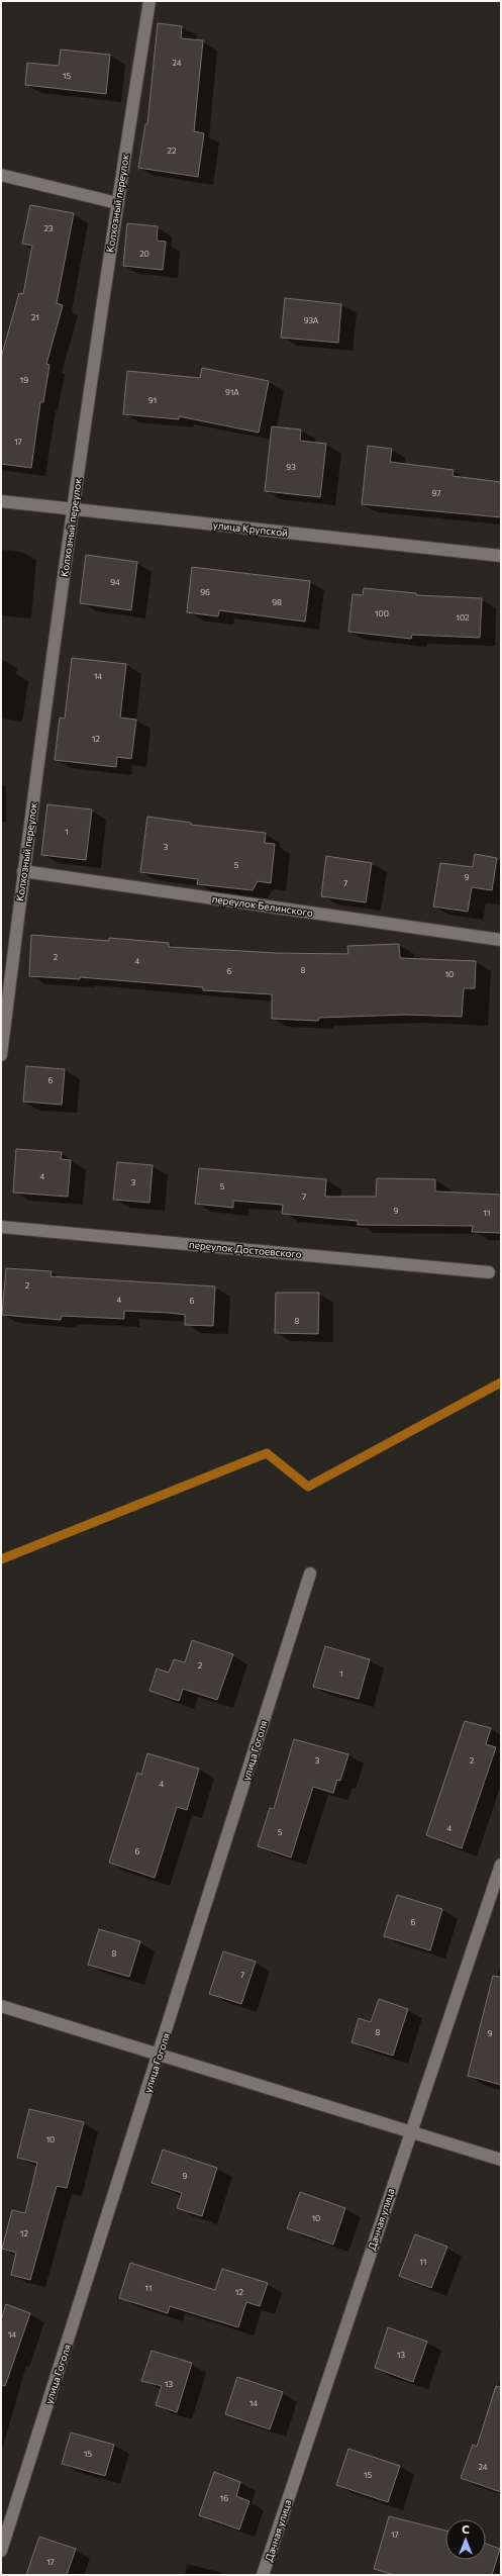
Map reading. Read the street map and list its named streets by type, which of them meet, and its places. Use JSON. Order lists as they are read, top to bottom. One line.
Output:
{"streets":{"street":["Колхозный переулок","улица Крупской","переулок Белинского","переулок Достоевского","улица Гоголя","Дачная улица"]},"crossings":[["Колхозный переулок","улица Крупской"],["Колхозный переулок","переулок Белинского"]],"house_numbers":["24","15","22","23","20","21","93А","19","91А","91","17","93","97","94","96","98","100","102","14","12","1","3","5","9","7","2","4","8","6","10","6","4","3","5","7","9","11","2","4","6","8","2","1","3","2","4","4","5","6","6","8","7","8","9","10","9","10","12","11","11","12","14","13","13","14","15","24","15","16","17","17"],"north":"top"}
